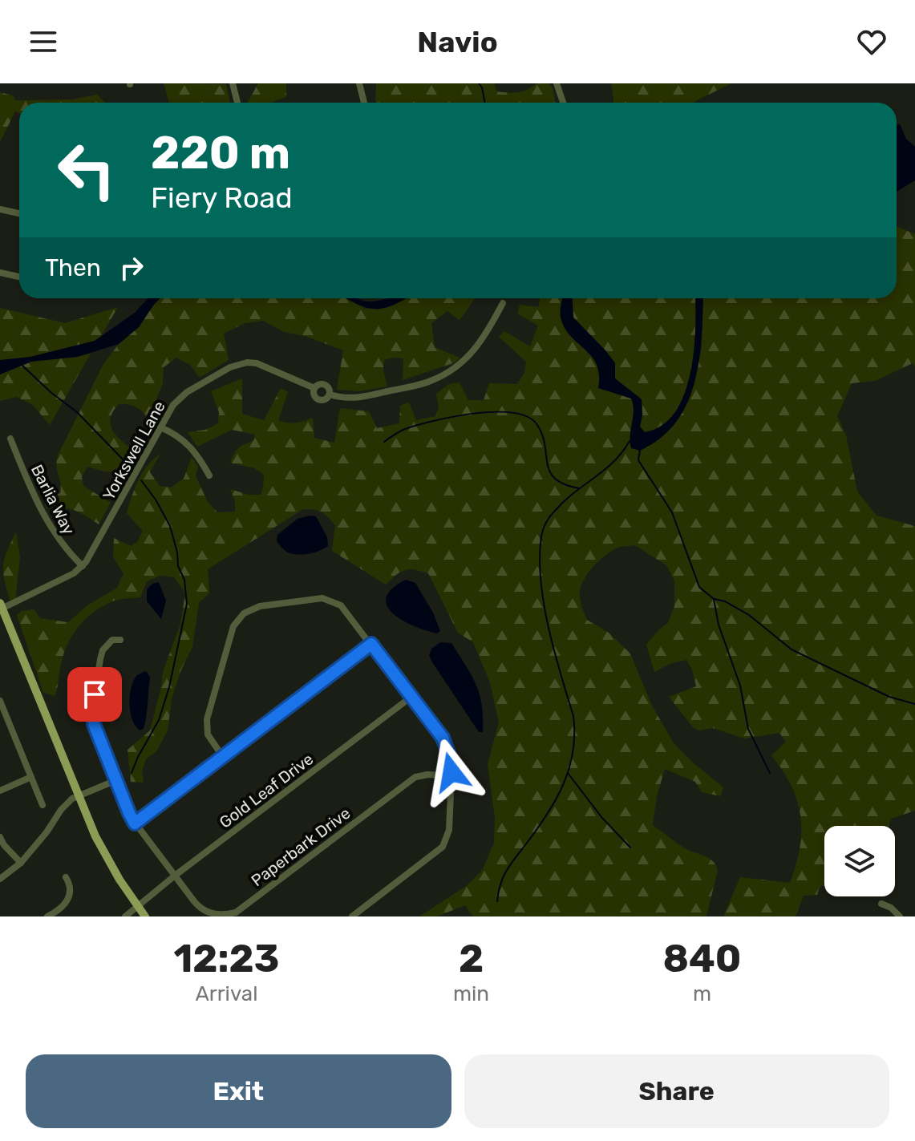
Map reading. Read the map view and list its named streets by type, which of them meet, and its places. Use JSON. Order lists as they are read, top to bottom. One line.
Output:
{"streets":{"street":["Yorkswell Lane","Barlia Way","Gold Leaf Drive","Paperbark Drive"]},"crossings":[["Yorkswell Lane","Barlia Way"],["Gold Leaf Drive","Paperbark Drive"]],"page":{"header":"Navio","turn":["220 m","Fiery Road"],"then":"Then","eta":["12:23","Arrival","2","min","840","m"],"buttons":["Exit","Share"]}}
